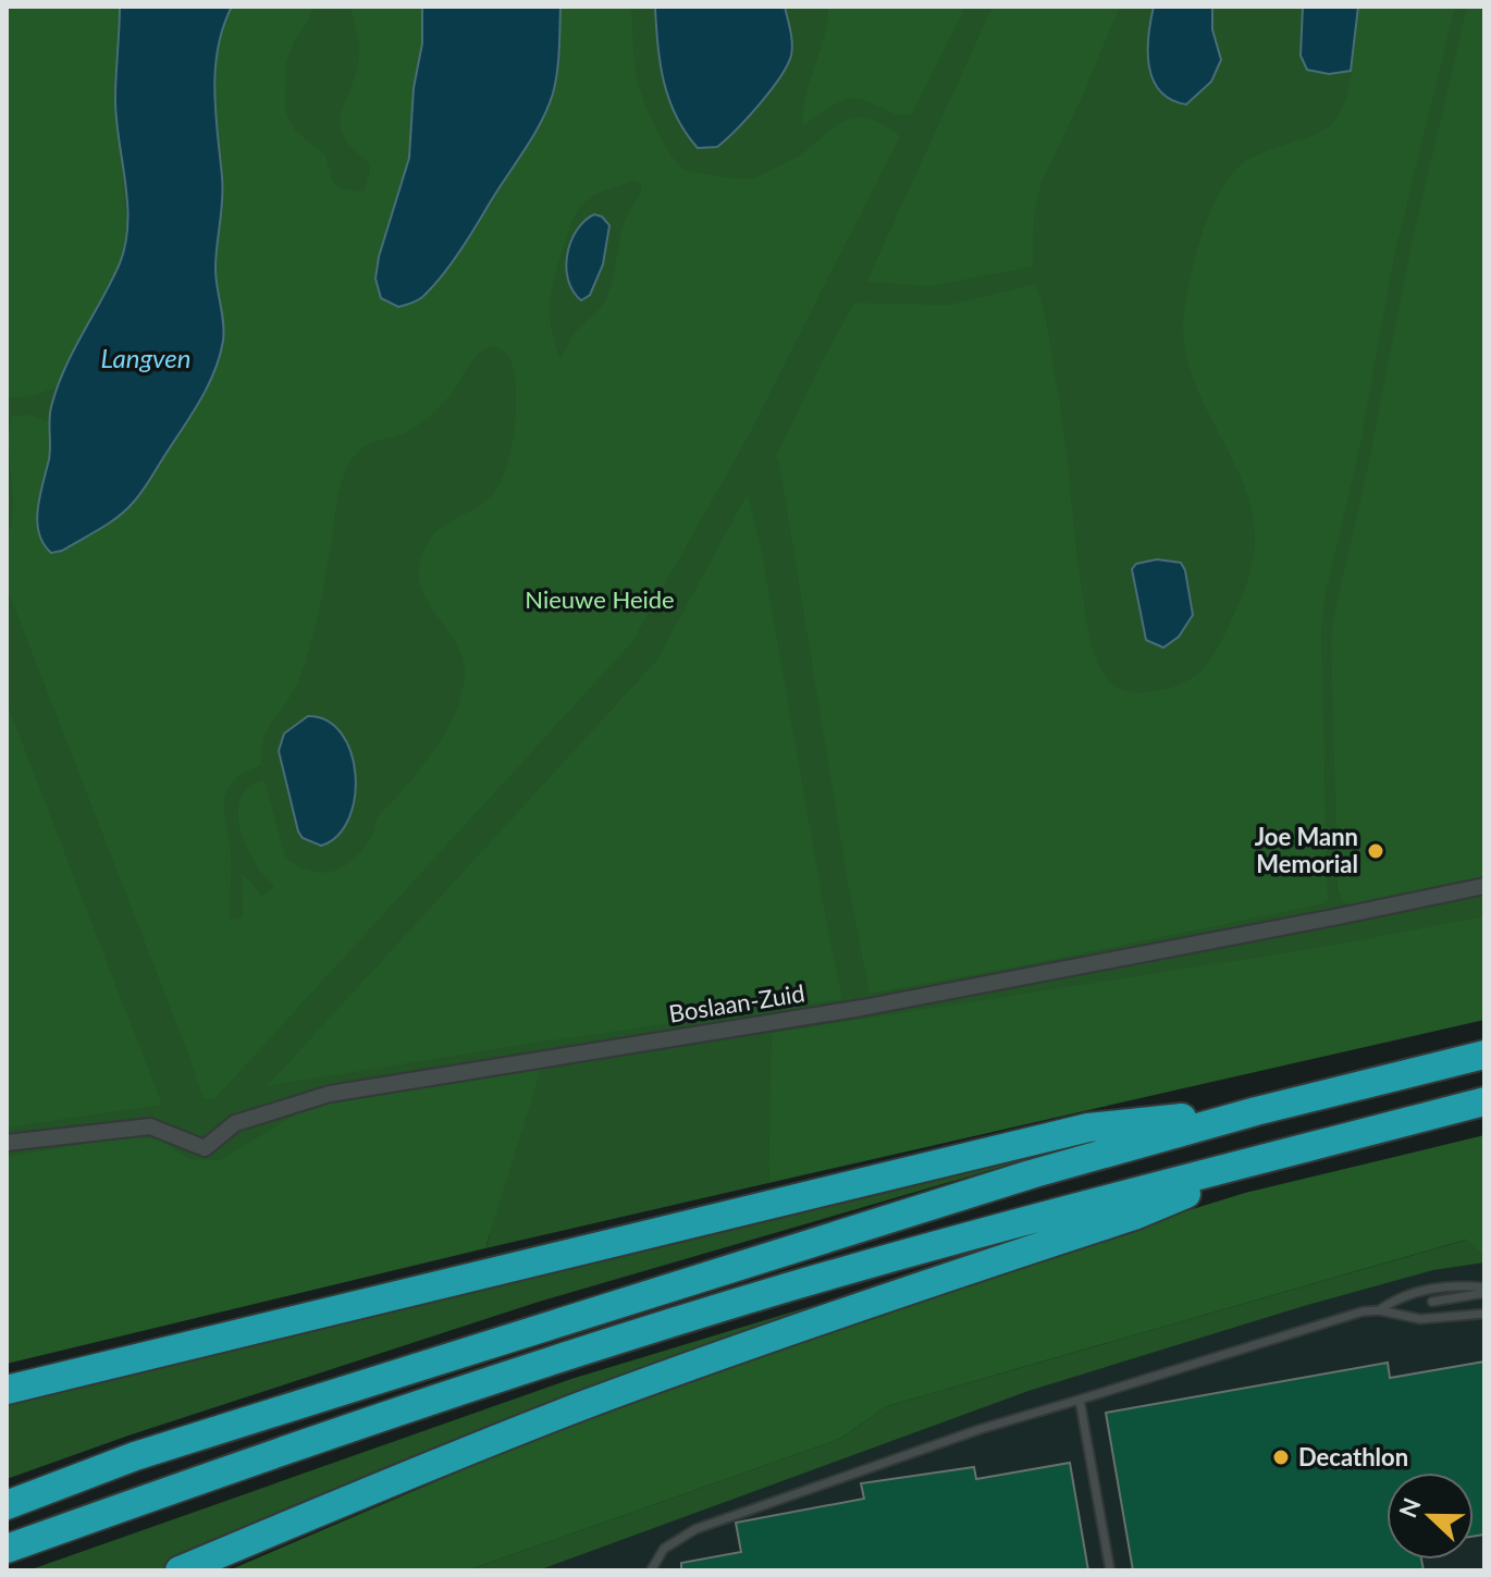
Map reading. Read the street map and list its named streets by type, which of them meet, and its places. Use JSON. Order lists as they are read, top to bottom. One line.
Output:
{"streets":{"street":["Boslaan-Zuid"]},"water":["Langven"],"parks":["Nieuwe Heide"],"places":["Joe Mann Memorial","Decathlon"],"north":"left"}
